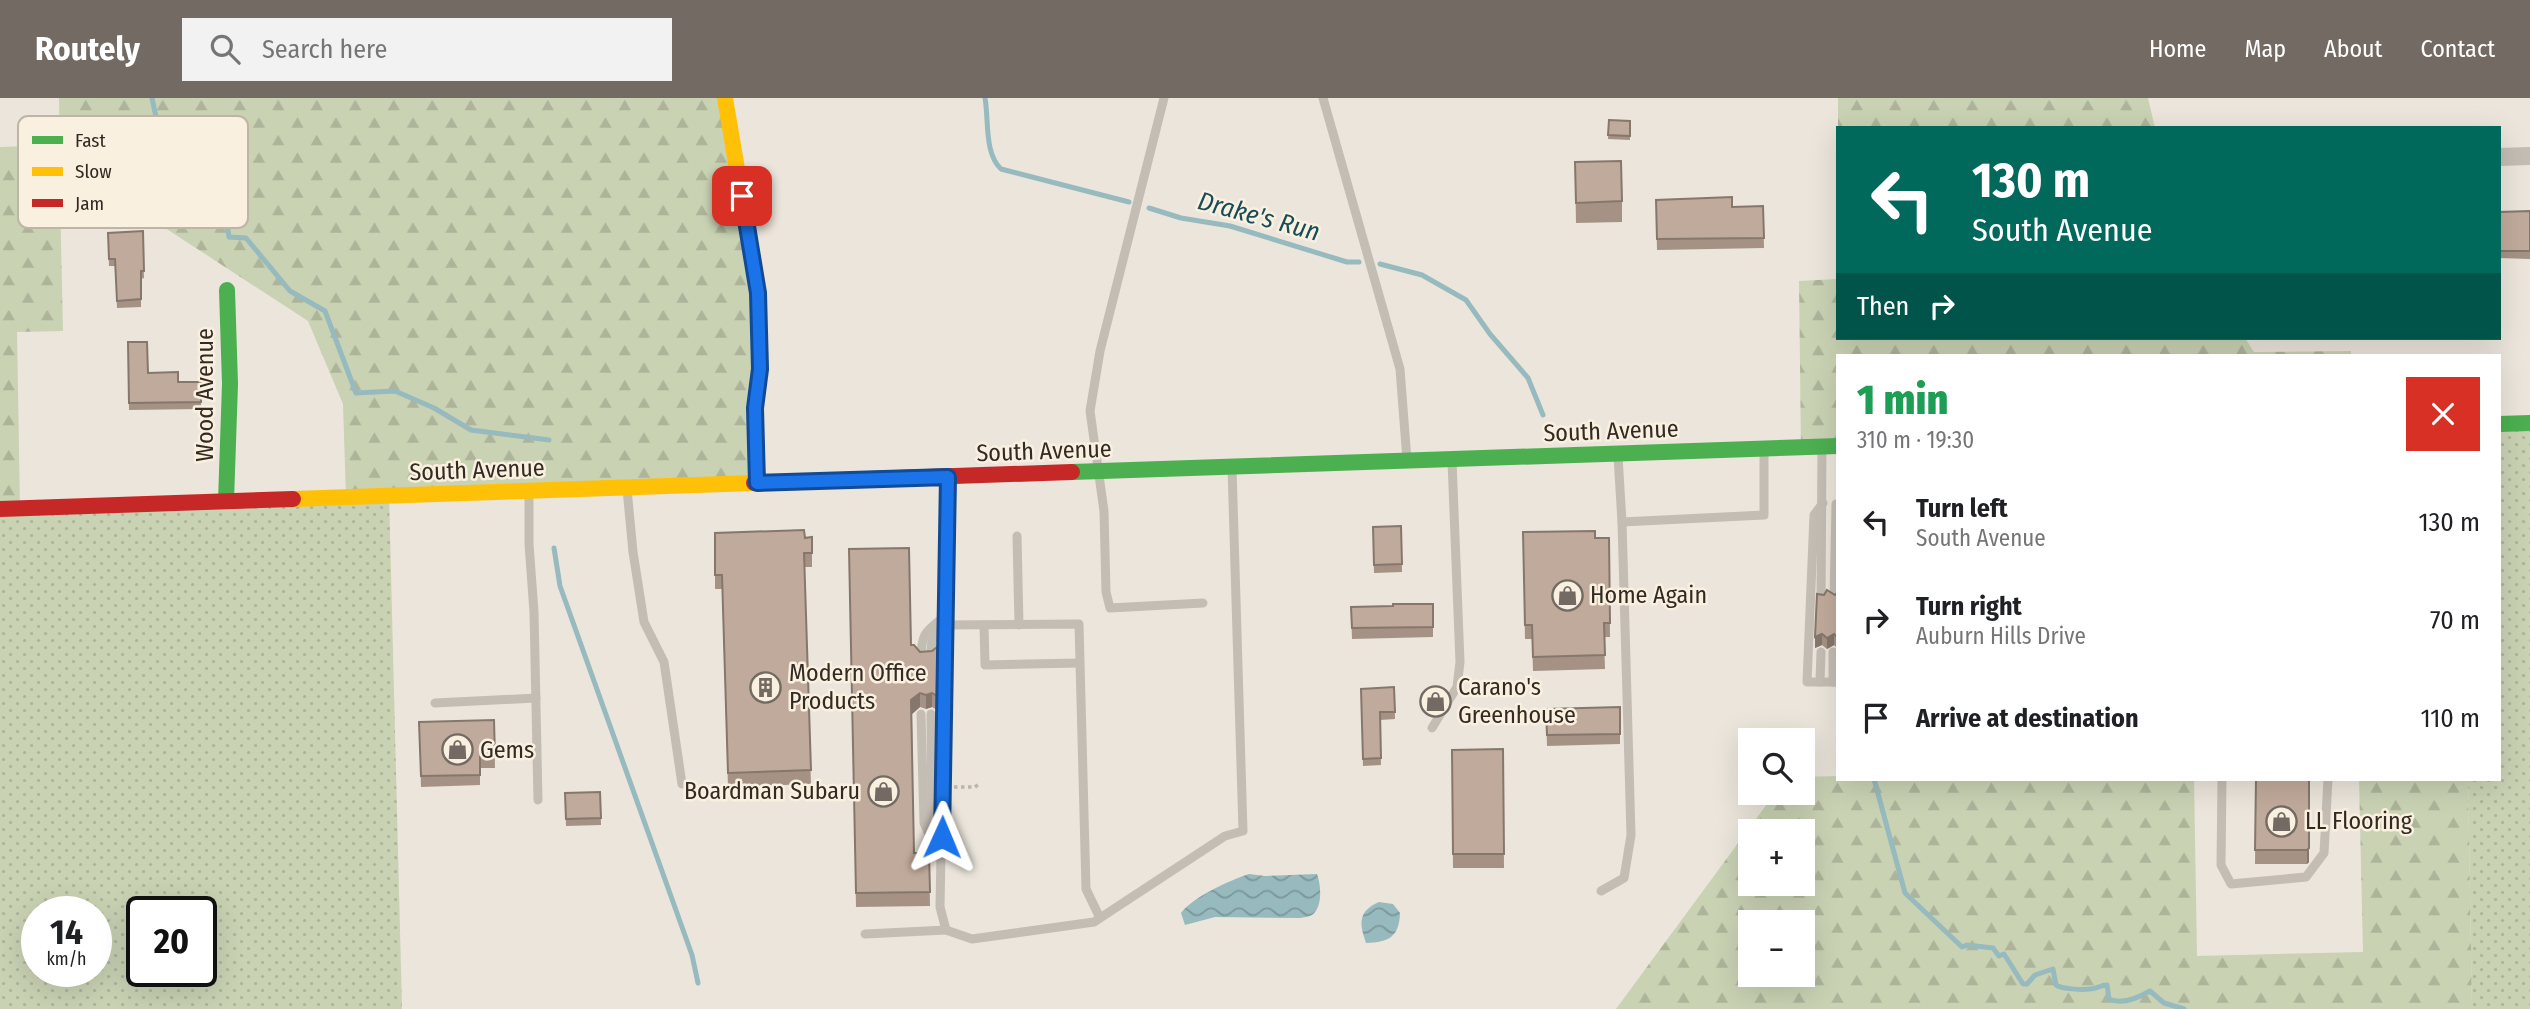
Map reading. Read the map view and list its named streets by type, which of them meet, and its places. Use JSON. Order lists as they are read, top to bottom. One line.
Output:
{"streets":{"main road":["Wood Avenue","South Avenue"]},"crossings":[["Wood Avenue","South Avenue"]],"water":["Drake's Run"],"places":{"shop":["Home Again","Carano's Greenhouse","Gems","Boardman Subaru","LL Flooring"],"building":["Modern Office Products"]},"legend":["Fast","Slow","Jam"],"page":{"header":"Routely","search":"Search here","nav":["Home","Map","About","Contact"],"turn":["130 m","South Avenue"],"then":"Then","heading":["1 min","310 m · 19:30"],"list":[{"name":"Turn left","note":"South Avenue","value":"130 m"},{"name":"Turn right","note":"Auburn Hills Drive","value":"70 m"},{"name":"Arrive at destination","value":"110 m"}],"map_buttons":["+","−"],"speed":"14 km/h","limit":"20"}}
